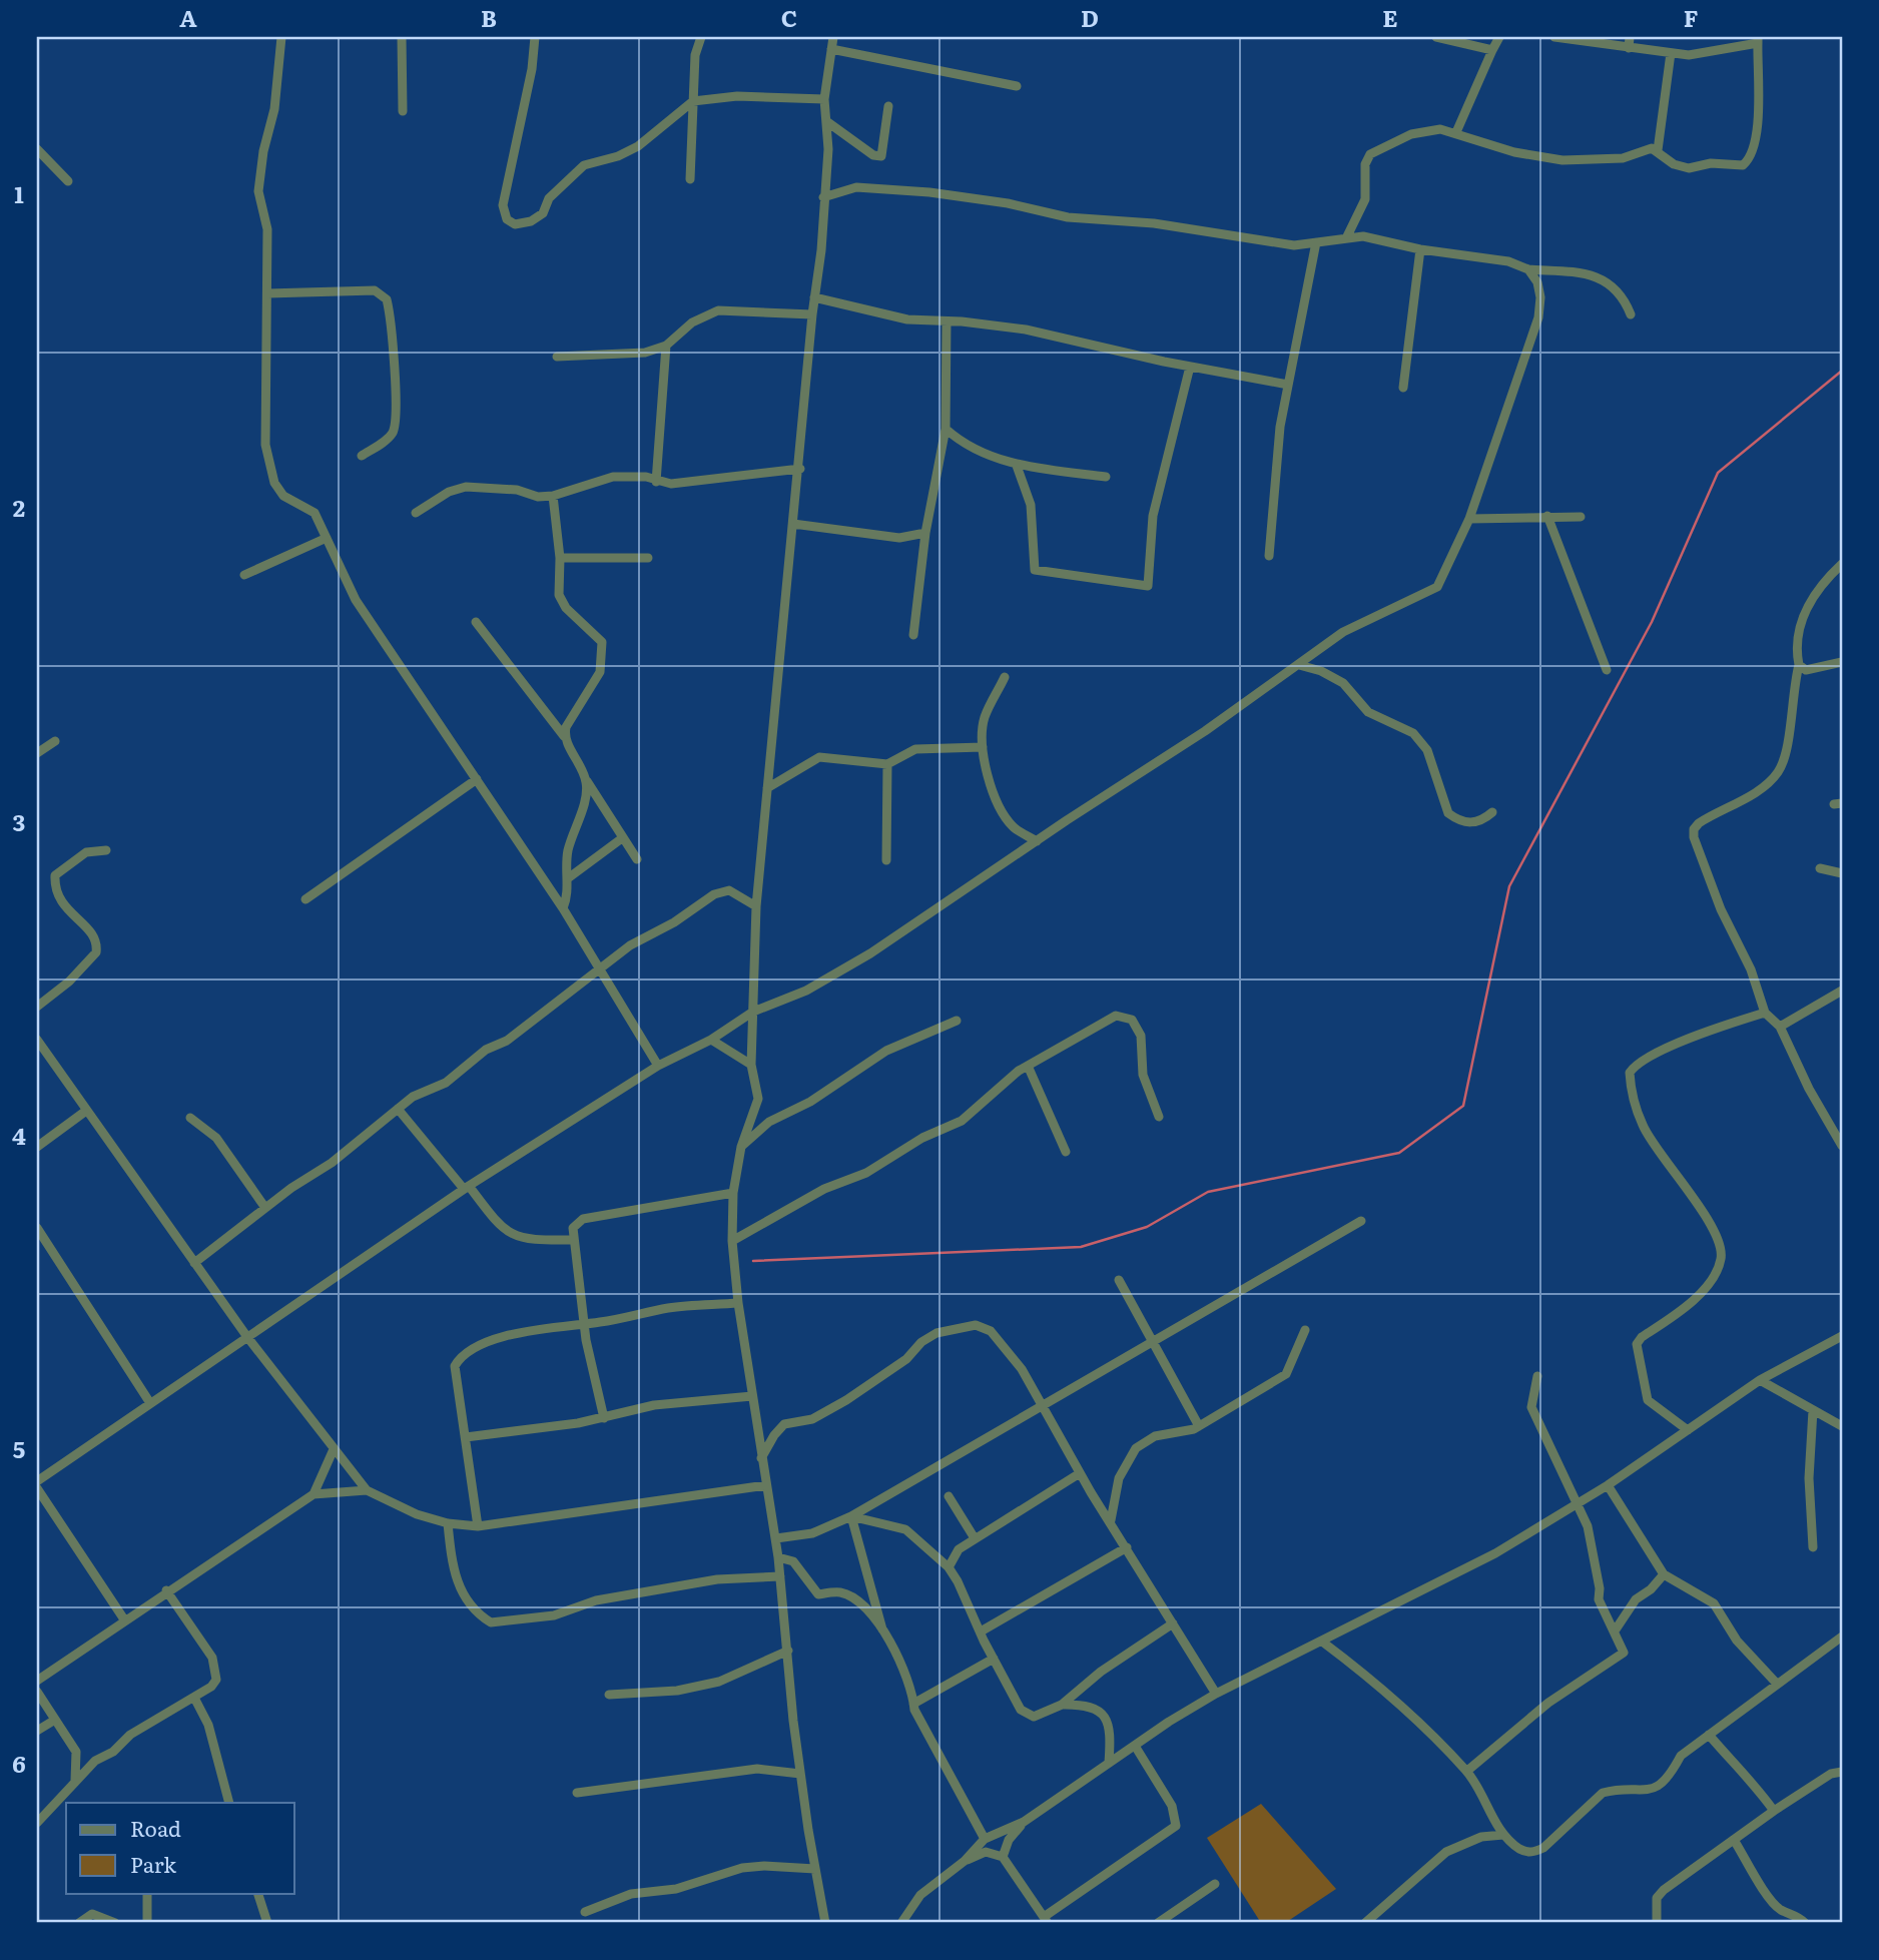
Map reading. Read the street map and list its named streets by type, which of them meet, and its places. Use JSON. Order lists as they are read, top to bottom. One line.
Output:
{"legend":["Road","Park"],"grid":{"columns":["A","B","C","D","E","F"],"rows":["1","2","3","4","5","6"]}}
